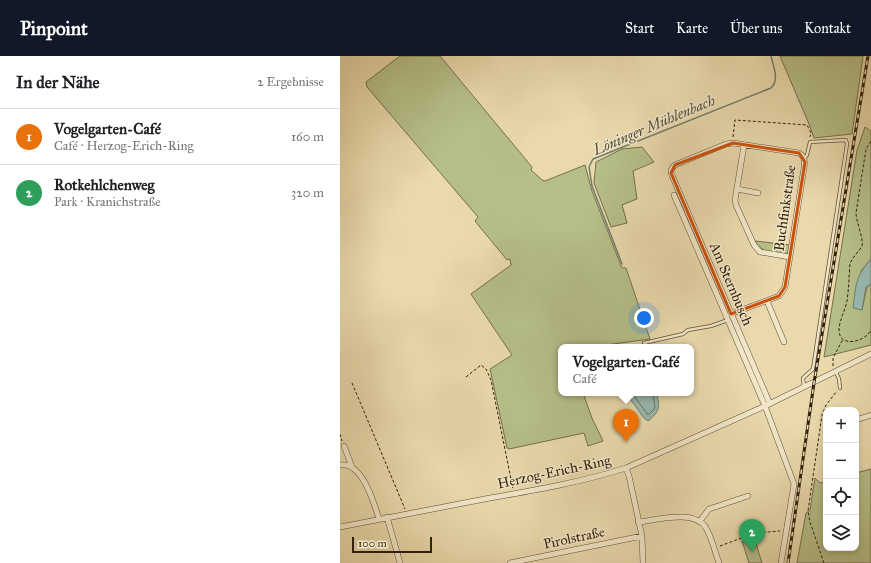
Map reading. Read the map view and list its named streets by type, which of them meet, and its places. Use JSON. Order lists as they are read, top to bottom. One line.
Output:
{"streets":{"street":["Buchfinkstraße","Am Sternbusch","Herzog-Erich-Ring","Pirolstraße"]},"crossings":[["Buchfinkstraße","Am Sternbusch"],["Am Sternbusch","Herzog-Erich-Ring"]],"water":["Löninger Mühlenbach"],"scale_bar":"100 m","page":{"header":"Pinpoint","nav":["Start","Karte","Über uns","Kontakt"],"heading":["In der Nähe","2 Ergebnisse"],"list":[{"mark":"1","name":"Vogelgarten-Café","note":"Café · Herzog-Erich-Ring","value":"160 m"},{"mark":"2","name":"Rotkehlchenweg","note":"Park · Kranichstraße","value":"320 m"}],"popup":["Vogelgarten-Café","Café"],"map_buttons":["+","−"],"pins":["1","2"],"scale":"100 m"}}
